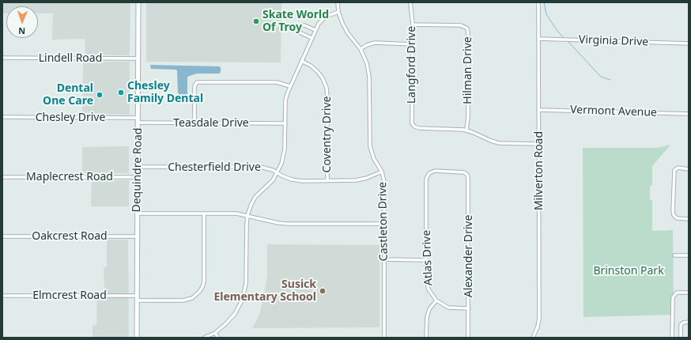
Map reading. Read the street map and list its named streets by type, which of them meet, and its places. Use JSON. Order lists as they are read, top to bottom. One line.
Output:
{"streets":{"main road":["Dequindre Road"],"street":["Virginia Drive","Lindell Road","Langford Drive","Hilman Drive","Vermont Avenue","Chesley Drive","Teasdale Drive","Coventry Drive","Chesterfield Drive","Milverton Road","Maplecrest Road","Castleton Drive","Oakcrest Road","Alexander Drive","Atlas Drive","Elmcrest Road"]},"crossings":[["Virginia Drive","Milverton Road"],["Lindell Road","Dequindre Road"],["Langford Drive","Hilman Drive"],["Vermont Avenue","Milverton Road"],["Chesley Drive","Dequindre Road"],["Teasdale Drive","Dequindre Road"],["Coventry Drive","Chesterfield Drive"],["Chesterfield Drive","Dequindre Road"],["Chesterfield Drive","Castleton Drive"],["Dequindre Road","Maplecrest Road"],["Dequindre Road","Oakcrest Road"],["Dequindre Road","Elmcrest Road"],["Alexander Drive","Atlas Drive"]],"parks":["Brinston Park"],"places":["Skate World Of Troy","Chesley Family Dental","Dental One Care","Susick Elementary School"],"north":"bottom"}
